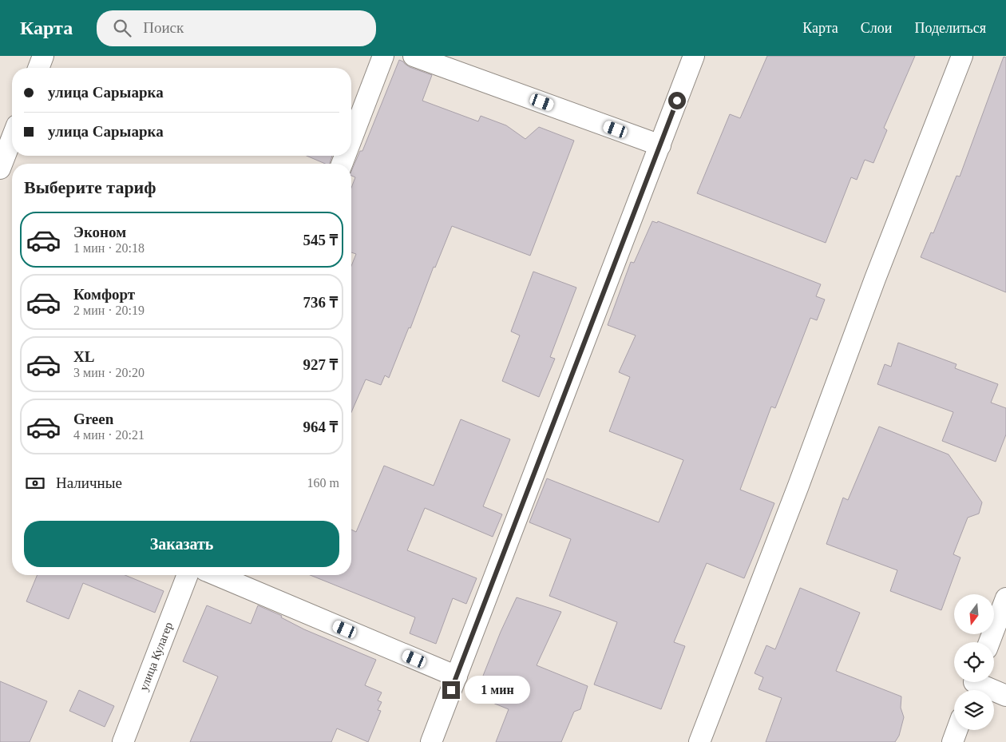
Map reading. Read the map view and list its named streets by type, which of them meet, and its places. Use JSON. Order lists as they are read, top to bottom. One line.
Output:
{"streets":{"street":["улица Кулагер"]},"north":"bottom","page":{"header":"Карта","search":"Поиск","nav":["Карта","Слои","Поделиться"],"banner":["улица Сарыарка","улица Сарыарка"],"heading":"Выберите тариф","list":[{"name":"Эконом","note":"1 мин · 20:18","value":"545 ₸"},{"name":"Комфорт","note":"2 мин · 20:19","value":"736 ₸"},{"name":"XL","note":"3 мин · 20:20","value":"927 ₸"},{"name":"Green","note":"4 мин · 20:21","value":"964 ₸"}],"pay":["Наличные","160 m"],"buttons":"Заказать","bubble":"1 мин"}}
